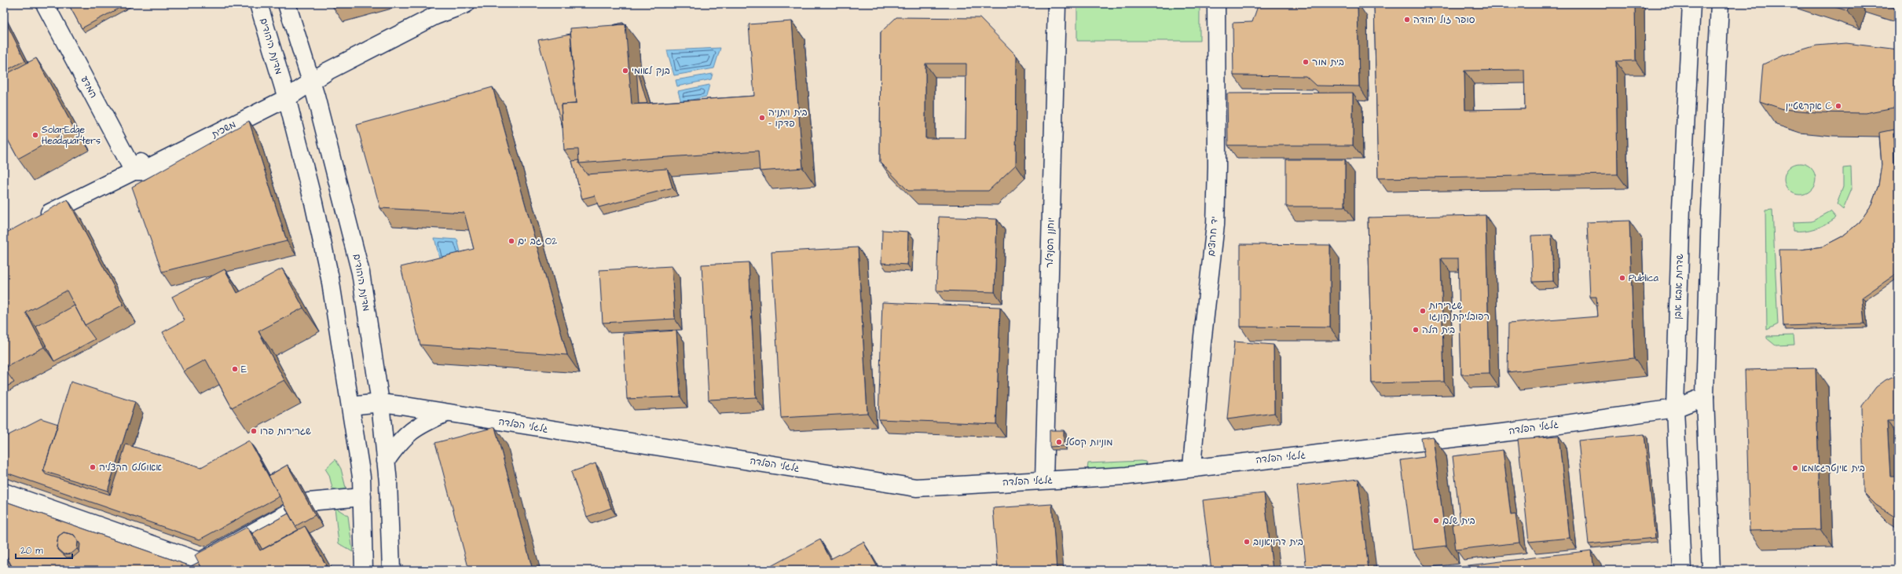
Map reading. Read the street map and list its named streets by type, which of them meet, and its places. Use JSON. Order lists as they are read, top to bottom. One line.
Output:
{"streets":{"street":["מדינת היהודים","המדע","משכית","יד חרוצים","יוחנן הסנדלר","שדרות אבא אבן","גלגלי הפלדה"]},"crossings":[["מדינת היהודים","משכית"],["מדינת היהודים","גלגלי הפלדה"],["המדע","משכית"],["יד חרוצים","גלגלי הפלדה"],["יוחנן הסנדלר","גלגלי הפלדה"],["שדרות אבא אבן","גלגלי הפלדה"]],"places":["סופר זול יהודה","בית מור","בנק לאומי","אקרשטיין C","בית ויתניה - פדקו","SolarEdge Headquarters","גב ים O2","Publica","שגרירות רפובליקת קונגו","בית הלה","E","שגרירות פרו","מוניות קסטל","אאוטלט הרצליה","בית אינטרגאמא","בית שלם","בית דרויאנוב"],"scale_bar":"20 m"}
